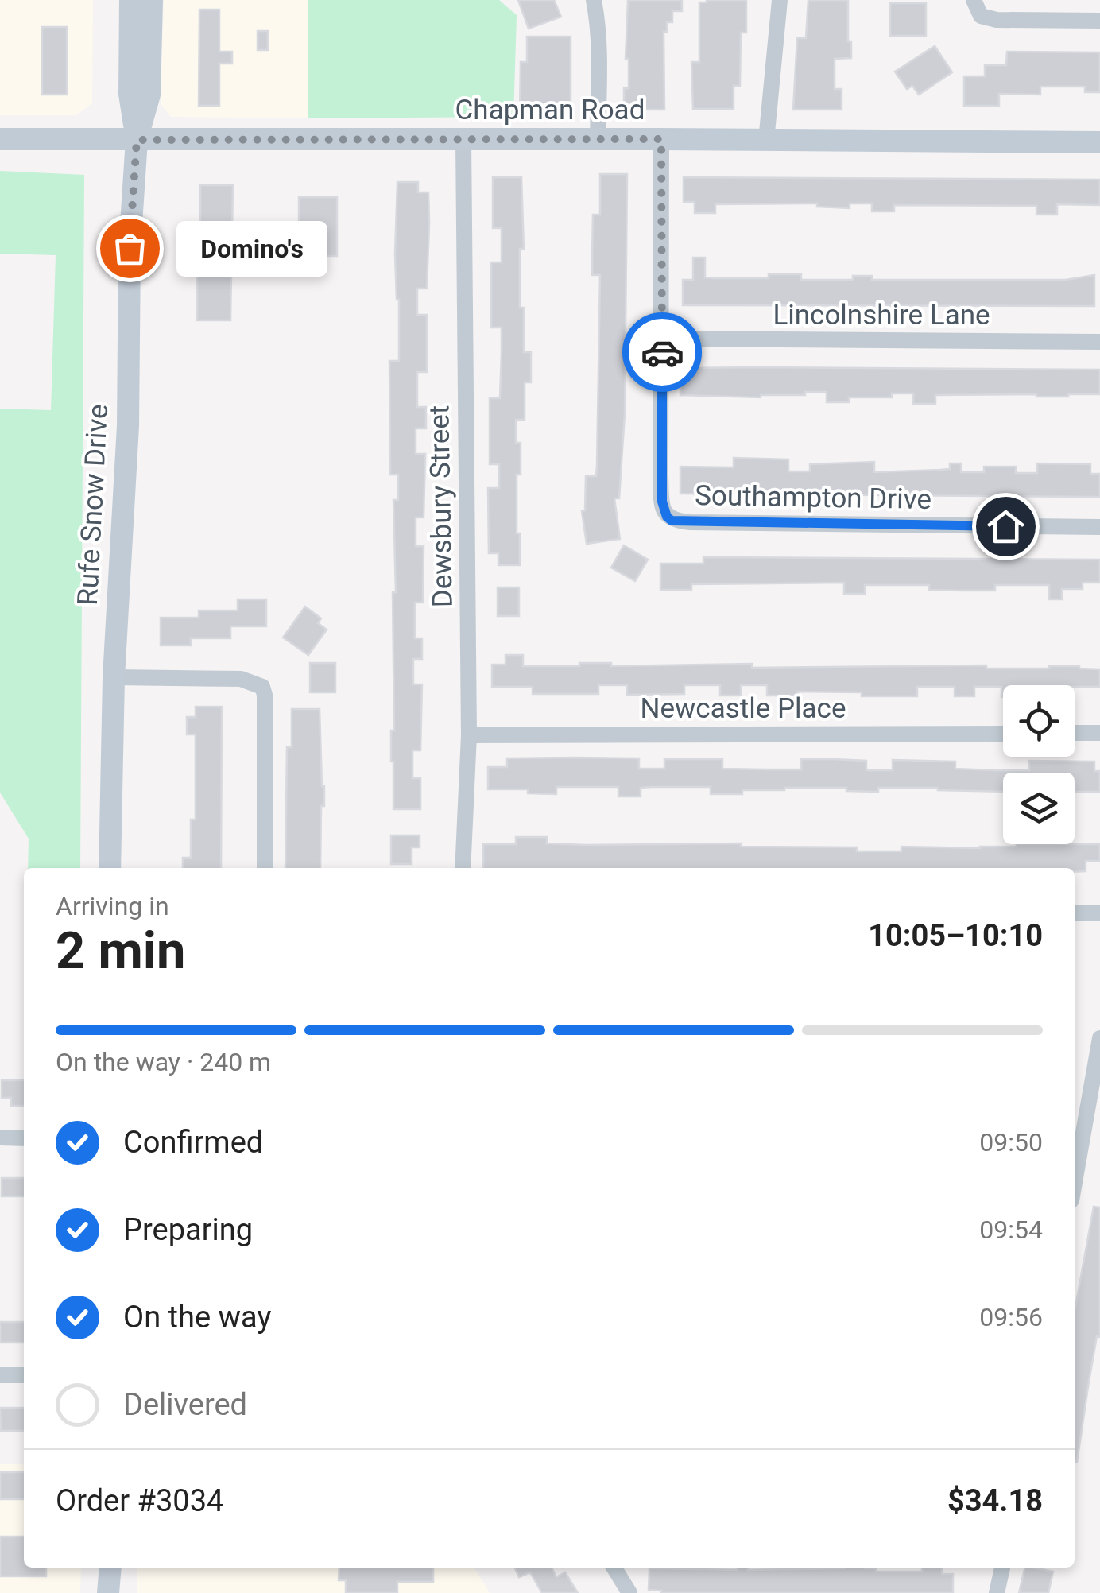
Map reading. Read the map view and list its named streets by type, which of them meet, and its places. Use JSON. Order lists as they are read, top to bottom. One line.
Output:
{"streets":{"street":["Chapman Road","Lincolnshire Lane","Southampton Drive","Rufe Snow Drive","Dewsbury Street","Newcastle Place"]},"crossings":[["Chapman Road","Southampton Drive"],["Chapman Road","Rufe Snow Drive"],["Chapman Road","Dewsbury Street"],["Lincolnshire Lane","Southampton Drive"],["Dewsbury Street","Newcastle Place"]],"places":["Domino's"],"page":{"bubble":"Domino's","heading":["2 min","Arriving in","10:05–10:10"],"panel":["Order #3034","$34.18"],"bar":"On the way · 240 m","list":[["Confirmed","09:50"],["Preparing","09:54"],["On the way","09:56"],"Delivered"]}}
